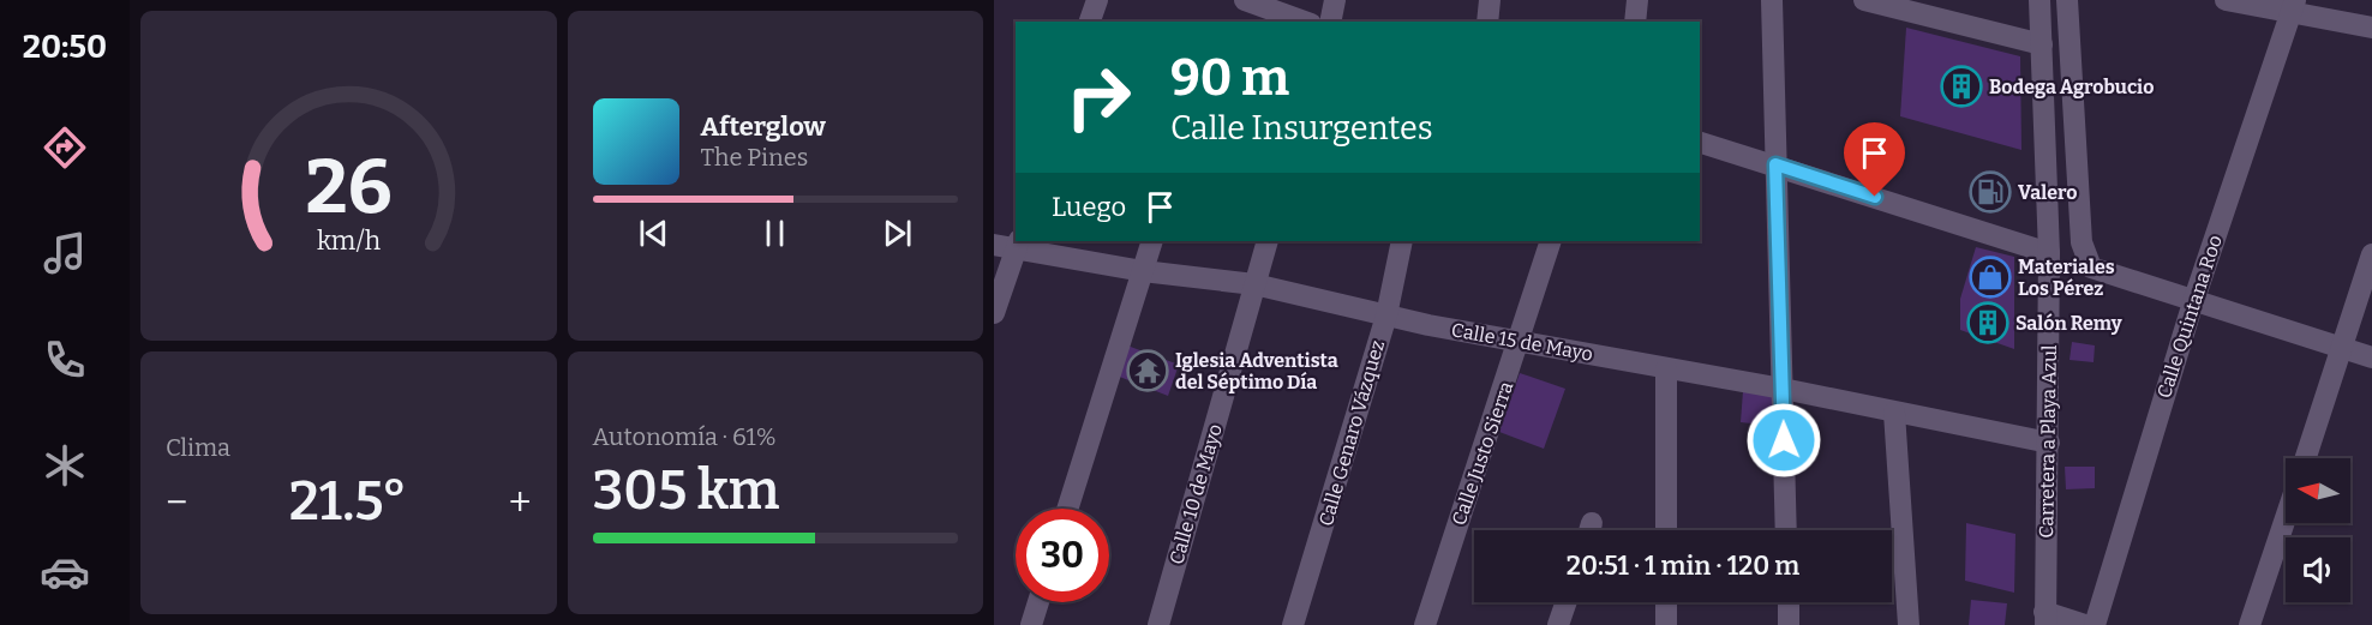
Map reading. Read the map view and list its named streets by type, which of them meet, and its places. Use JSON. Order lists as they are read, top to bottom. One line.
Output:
{"streets":{"street":["Calle Quintana Roo","Calle 15 de Mayo","Calle Genaro Vázquez","Carretera a Playa Azul","Calle Justo Sierra","Calle 10 de Mayo"]},"crossings":[["Calle 15 de Mayo","Calle Genaro Vázquez"],["Calle 15 de Mayo","Carretera a Playa Azul"],["Calle 15 de Mayo","Calle Justo Sierra"],["Calle 15 de Mayo","Calle 10 de Mayo"]],"places":{"building":["Bodega Agrobucio","Salón Remy"],"fuel station":["Valero"],"shop":["Materiales Los Pérez"],"temple":["Iglesia Adventista del Séptimo Día"]},"north":"left","page":{"tabs":"20:50","turn":["90 m","Calle Insurgentes"],"song":["Afterglow","The Pines"],"then":"Luego","tile":["Clima",["Autonomía · 61%","305 km"]],"heat":["−","21.5°","+"],"limit":"30","trip":"20:51 · 1 min · 120 m","gauge":["26","km/h"]}}
